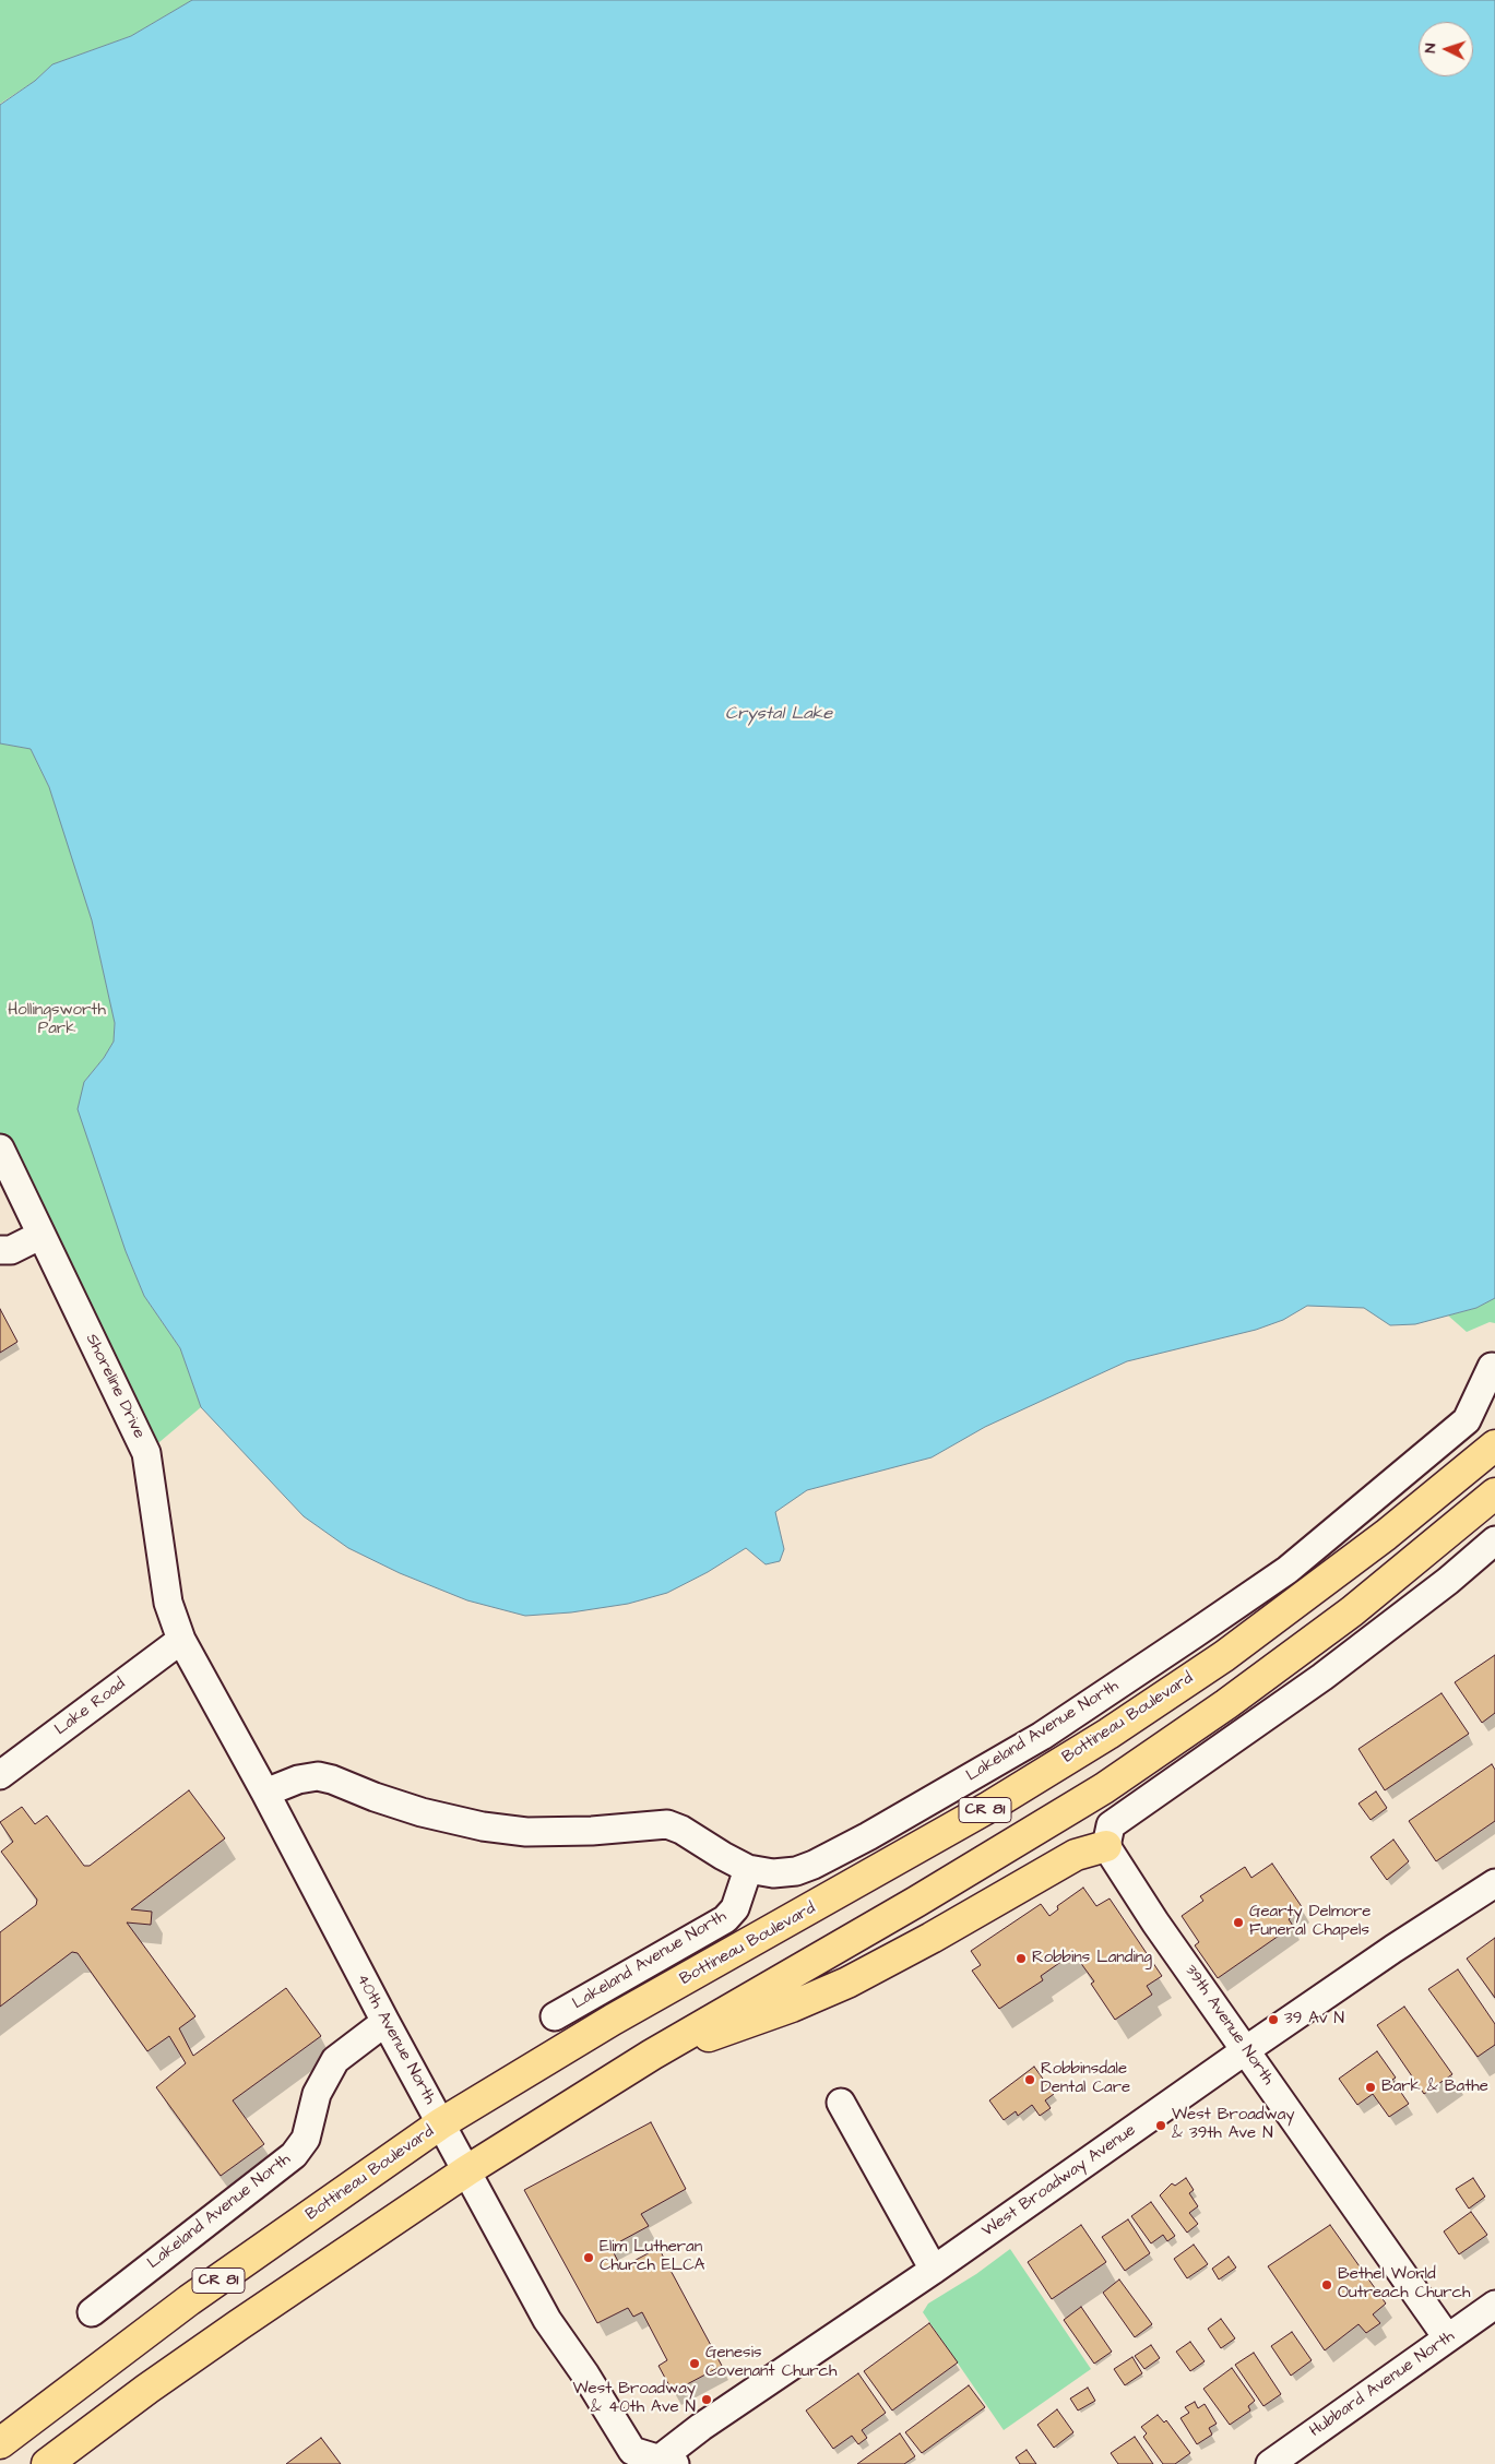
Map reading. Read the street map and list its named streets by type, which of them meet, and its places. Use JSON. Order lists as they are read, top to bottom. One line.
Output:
{"streets":{"main road":["Bottineau Boulevard","CR 81"],"street":["Shoreline Drive","Lake Road","Lakeland Avenue North","39th Avenue North","40th Avenue North","West Broadway Avenue","Hubbard Avenue North"]},"crossings":[["Shoreline Drive","Lake Road"],["Shoreline Drive","40th Avenue North"],["Lake Road","40th Avenue North"],["Bottineau Boulevard","40th Avenue North"],["Lakeland Avenue North","40th Avenue North"],["CR 81","40th Avenue North"],["39th Avenue North","West Broadway Avenue"],["39th Avenue North","Hubbard Avenue North"],["40th Avenue North","West Broadway Avenue"]],"water":["Crystal Lake"],"parks":["Hollingsworth Park"],"places":["Gearty Delmore Funeral Chapels","Robbins Landing","39 Av N","Robbinsdale Dental Care","Bark & Bathe","West Broadway & 39th Ave N","Elim Lutheran Church ELCA","Bethel World Outreach Church","Genesis Covenant Church","West Broadway & 40th Ave N"],"north":"left"}
